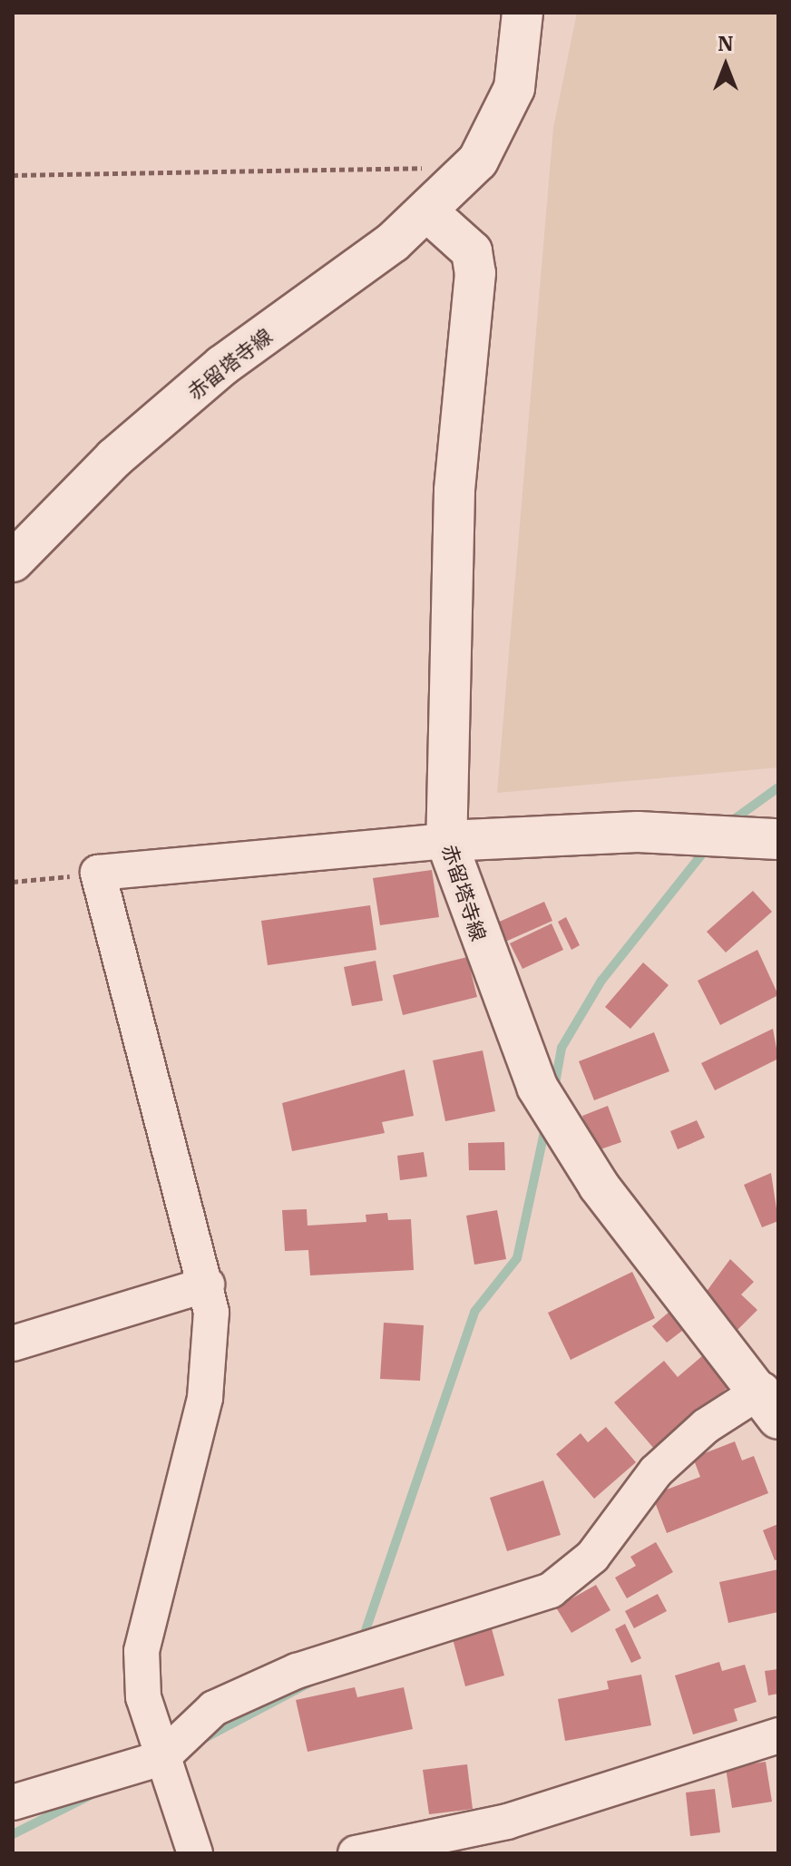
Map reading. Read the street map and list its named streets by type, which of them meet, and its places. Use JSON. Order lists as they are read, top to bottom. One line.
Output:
{"streets":{"main road":["赤留塔寺線"]},"north":"top"}
